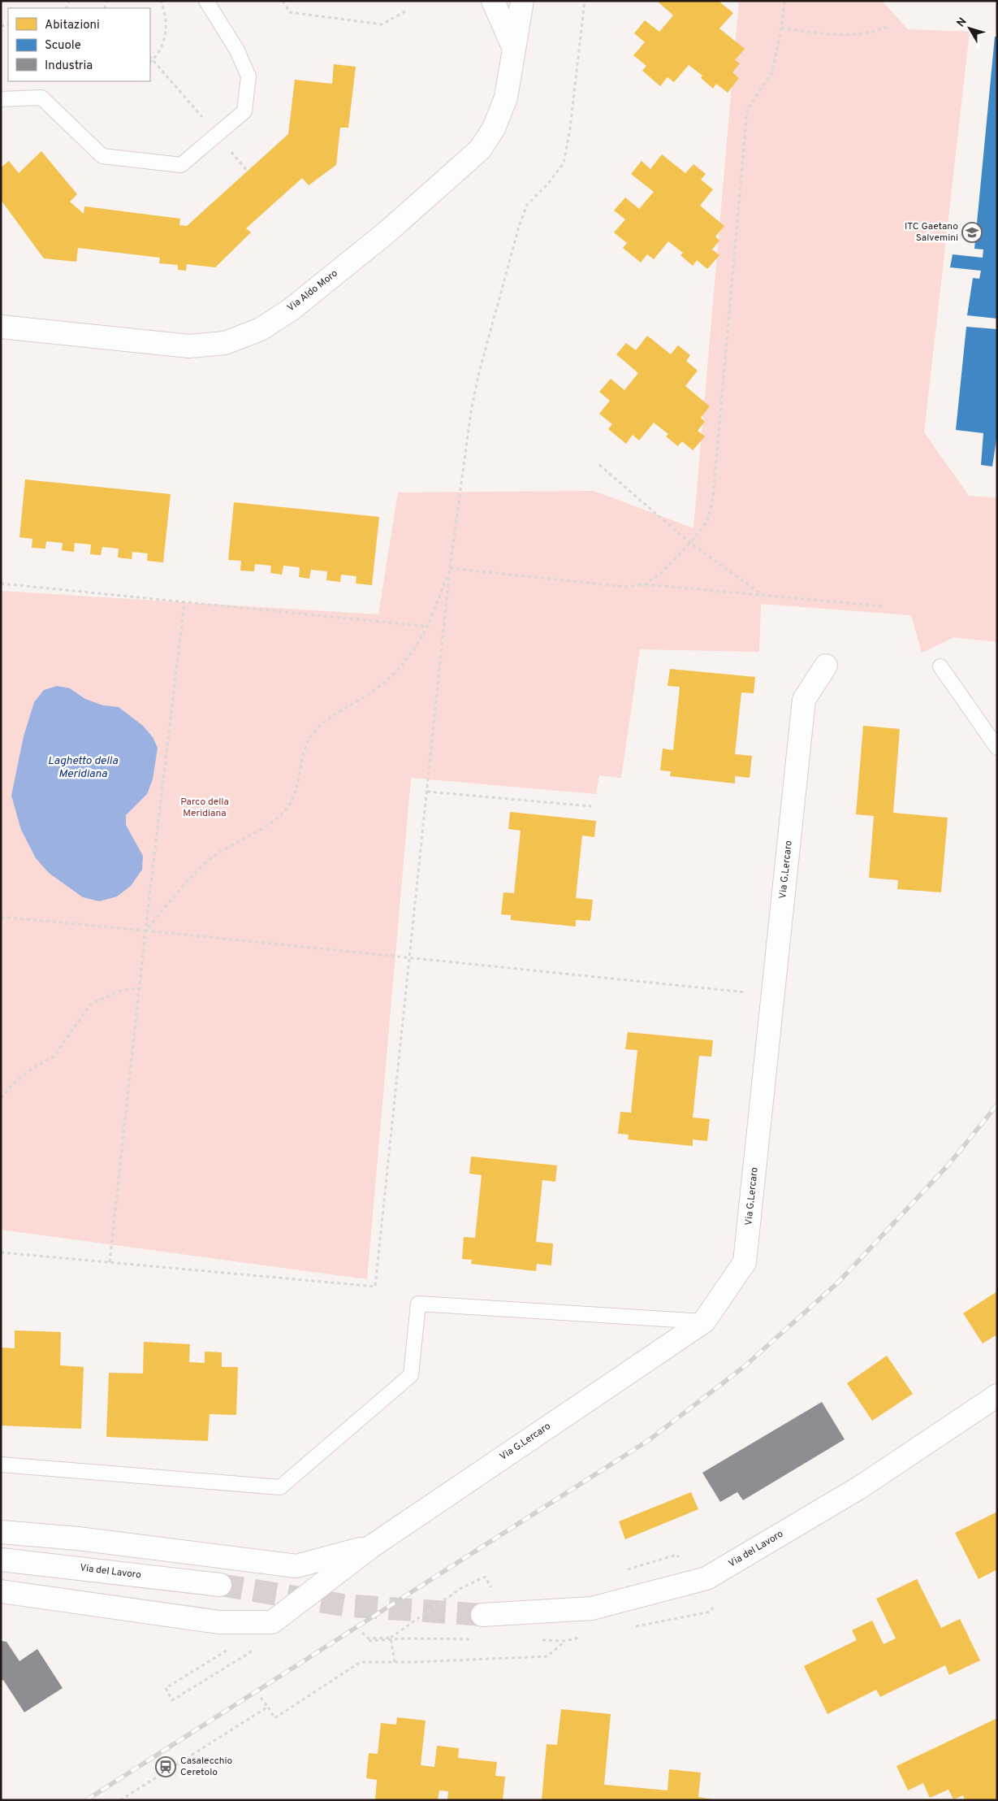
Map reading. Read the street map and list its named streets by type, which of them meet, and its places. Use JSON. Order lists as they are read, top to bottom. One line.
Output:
{"streets":{"street":["Via Aldo Moro","Via G.Lercaro","Via del Lavoro"]},"water":["Laghetto della Meridiana"],"parks":["Parco della Meridiana"],"places":{"school or university":["ITC Gaetano Salvemini"],"station":["Casalecchio Ceretolo"]},"legend":["Abitazioni","Scuole","Industria"],"north":"top left"}
